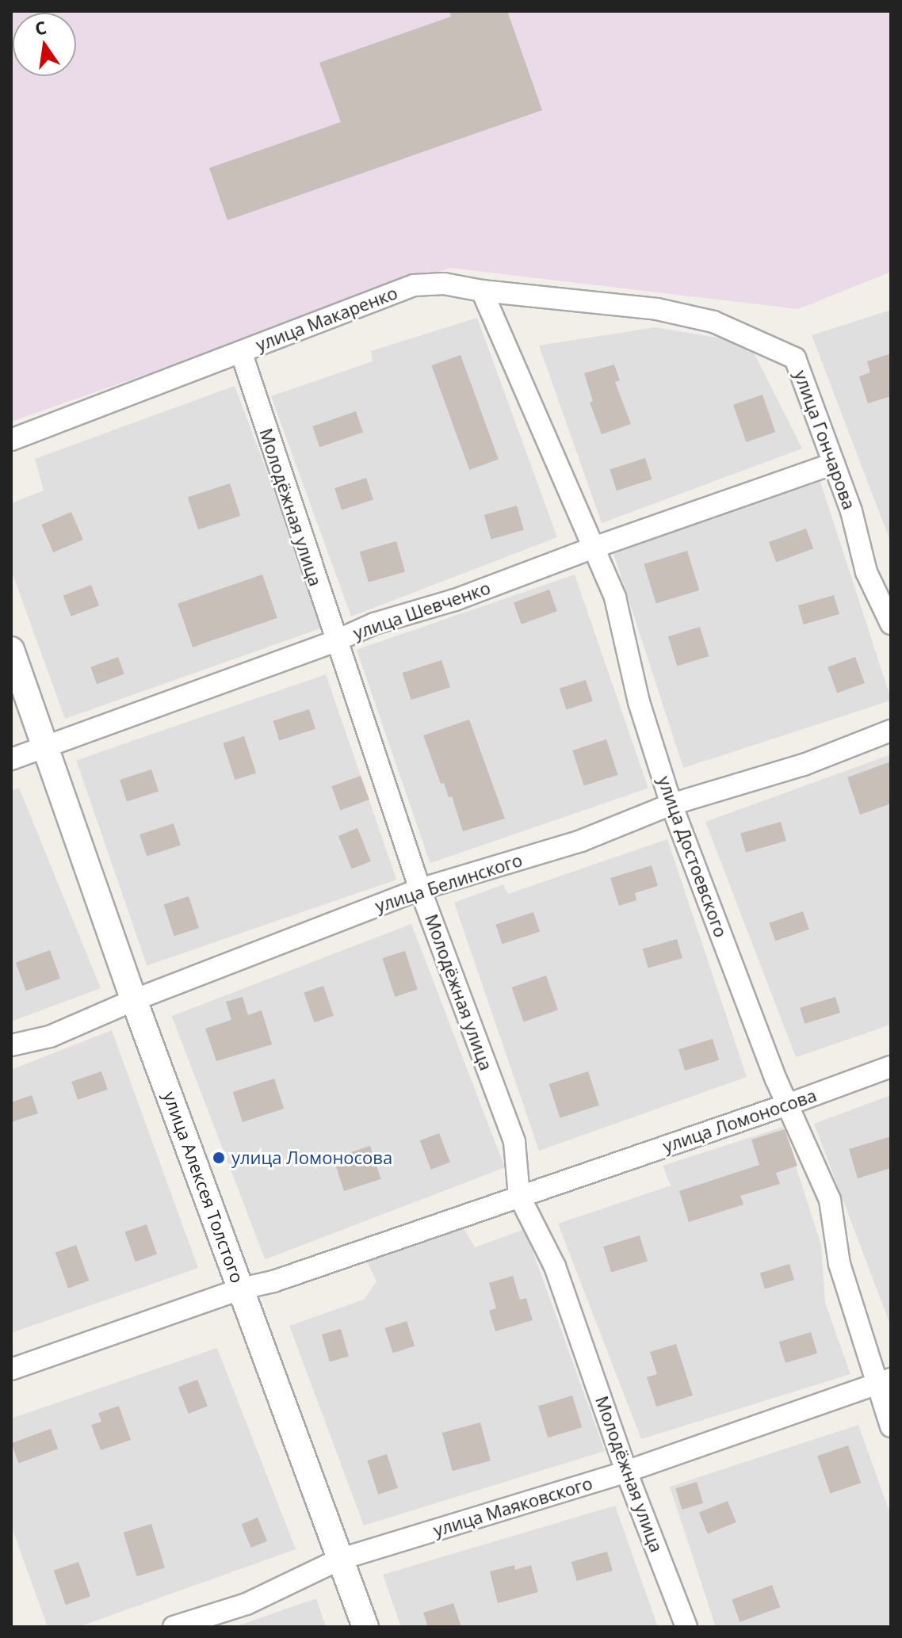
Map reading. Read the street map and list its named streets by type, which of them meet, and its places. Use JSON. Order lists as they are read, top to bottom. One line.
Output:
{"streets":{"street":["улица Макаренко","улица Гончарова","Молодёжная улица","улица Шевченко","улица Достоевского","улица Белинского","улица Ломоносова","улица Алексея Толстого","улица Маяковского"]},"crossings":[["улица Макаренко","улица Гончарова"],["улица Макаренко","Молодёжная улица"],["улица Макаренко","улица Достоевского"],["улица Гончарова","улица Шевченко"],["Молодёжная улица","улица Шевченко"],["Молодёжная улица","улица Белинского"],["Молодёжная улица","улица Ломоносова"],["Молодёжная улица","улица Маяковского"],["улица Шевченко","улица Достоевского"],["улица Шевченко","улица Алексея Толстого"],["улица Достоевского","улица Белинского"],["улица Достоевского","улица Ломоносова"],["улица Достоевского","улица Маяковского"],["улица Белинского","улица Алексея Толстого"],["улица Ломоносова","улица Алексея Толстого"],["улица Алексея Толстого","улица Маяковского"]],"places":["улица Ломоносова"],"north":"top"}
